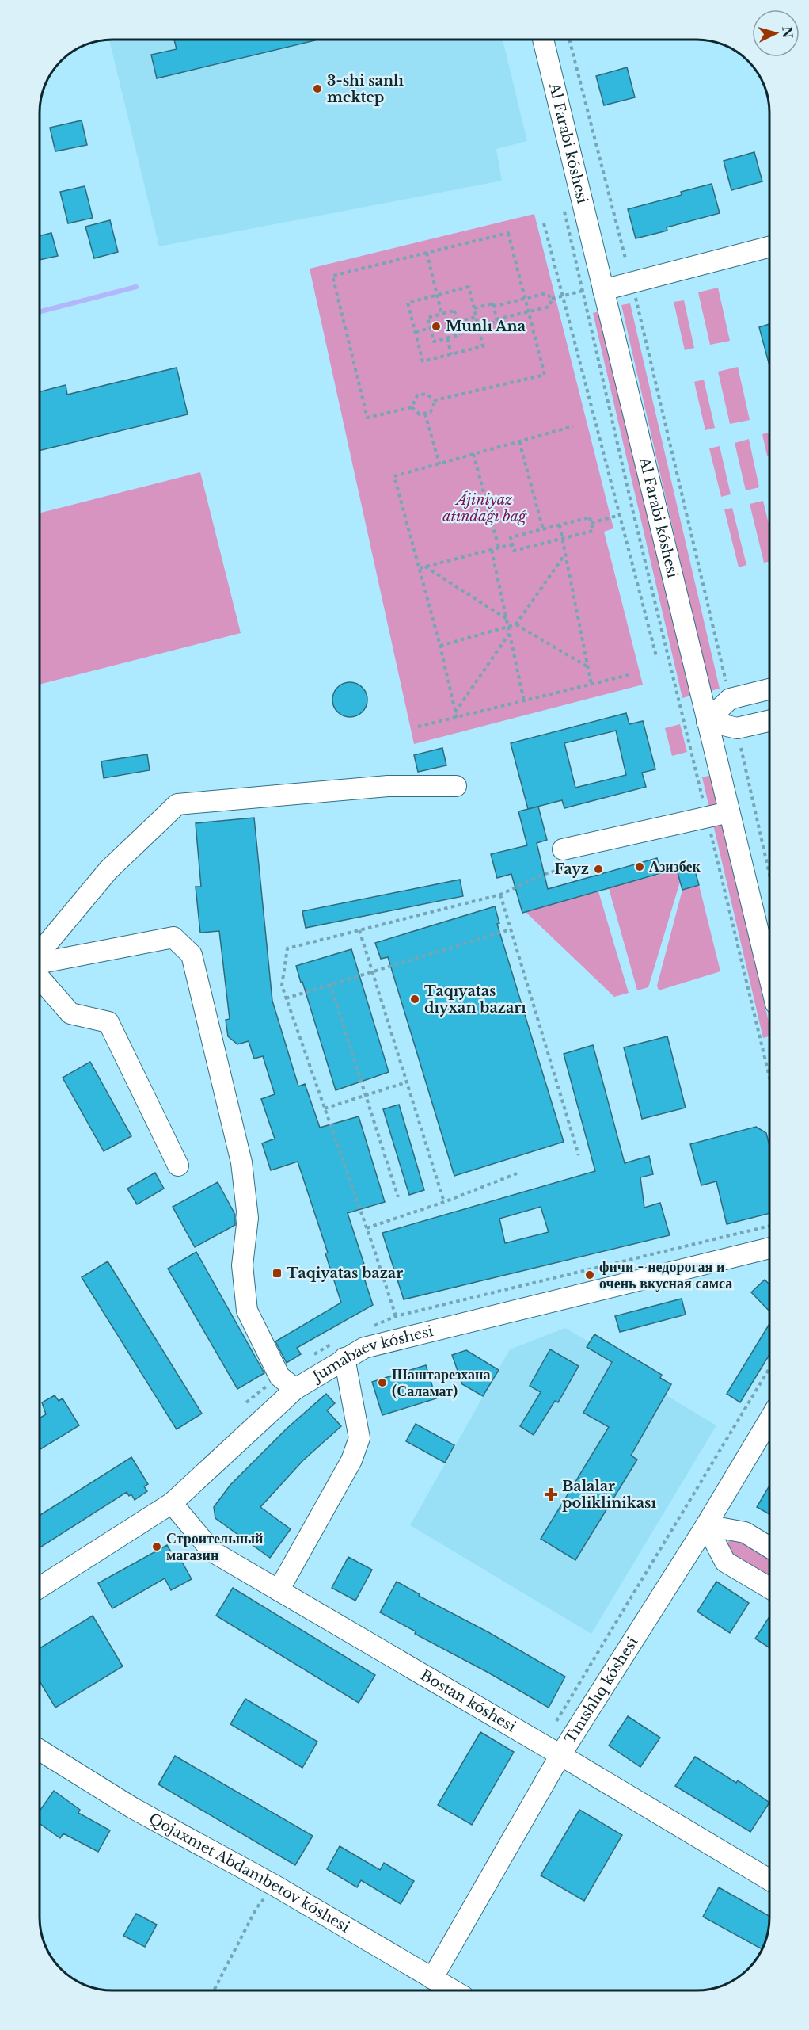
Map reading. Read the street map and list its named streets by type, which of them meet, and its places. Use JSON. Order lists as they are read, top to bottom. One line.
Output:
{"streets":{"street":["Al Farabi kóshesi","Jumabaev kóshesi","Tınıshlıq kóshesi","Bostan kóshesi","Qojaxmet Abdambetov kóshesi"]},"crossings":[["Jumabaev kóshesi","Bostan kóshesi"],["Tınıshlıq kóshesi","Bostan kóshesi"],["Tınıshlıq kóshesi","Qojaxmet Abdambetov kóshesi"]],"parks":["Ájiniyaz atındaǵı baǵ"],"places":{"other":["3-shi sanlı mektep","Munlı Ana","Азизбек","Fayz","Taqıyatas dıyxan bazarı","фичи - недорогая и очень вкусная самса","Шаштарезхана (Саламат)","Строительный магазин"],"transit":["Taqiyatas bazar"],"health":["Balalar poliklinikası"]},"north":"right"}
